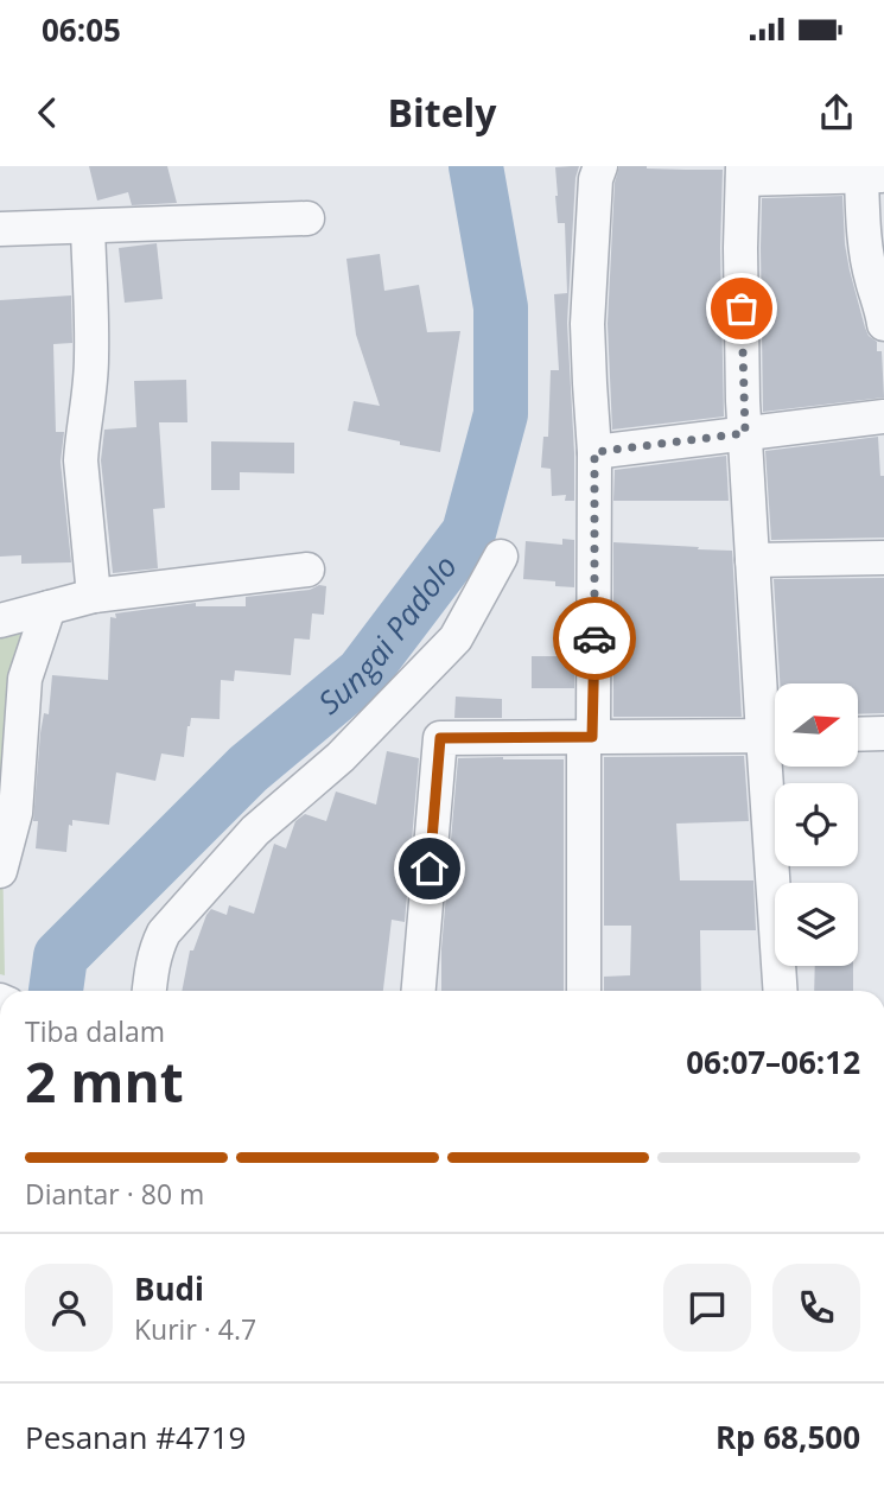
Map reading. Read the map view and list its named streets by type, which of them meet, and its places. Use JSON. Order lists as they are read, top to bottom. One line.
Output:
{"water":["Sungai Padolo"],"north":"right","page":{"status":"06:05","header":"Bitely","heading":["2 mnt","Tiba dalam","06:07–06:12"],"panel":["Budi","Kurir · 4.7","Pesanan #4719","Rp 68,500"],"bar":"Diantar · 80 m"}}
